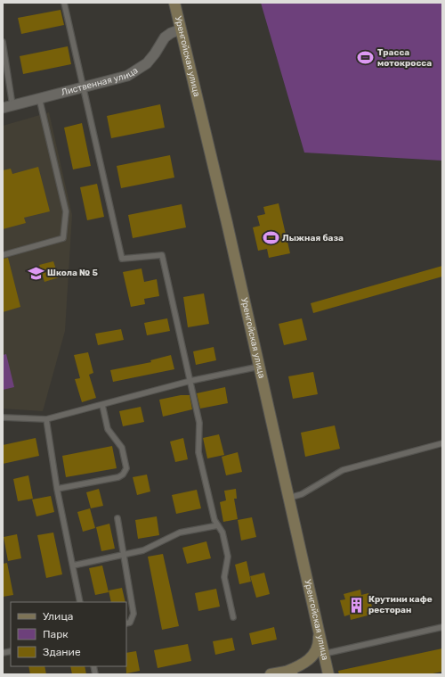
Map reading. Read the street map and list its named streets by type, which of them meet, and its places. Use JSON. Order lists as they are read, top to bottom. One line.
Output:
{"streets":{"street":["Уренгойская улица","Лиственная улица"]},"crossings":[["Уренгойская улица","Лиственная улица"]],"places":{"sports":["Трасса мотокросса","Лыжная база"],"school or university":["Школа № 5"],"building":["Крутини кафе ресторан"]},"legend":["Улица","Парк","Здание"]}
